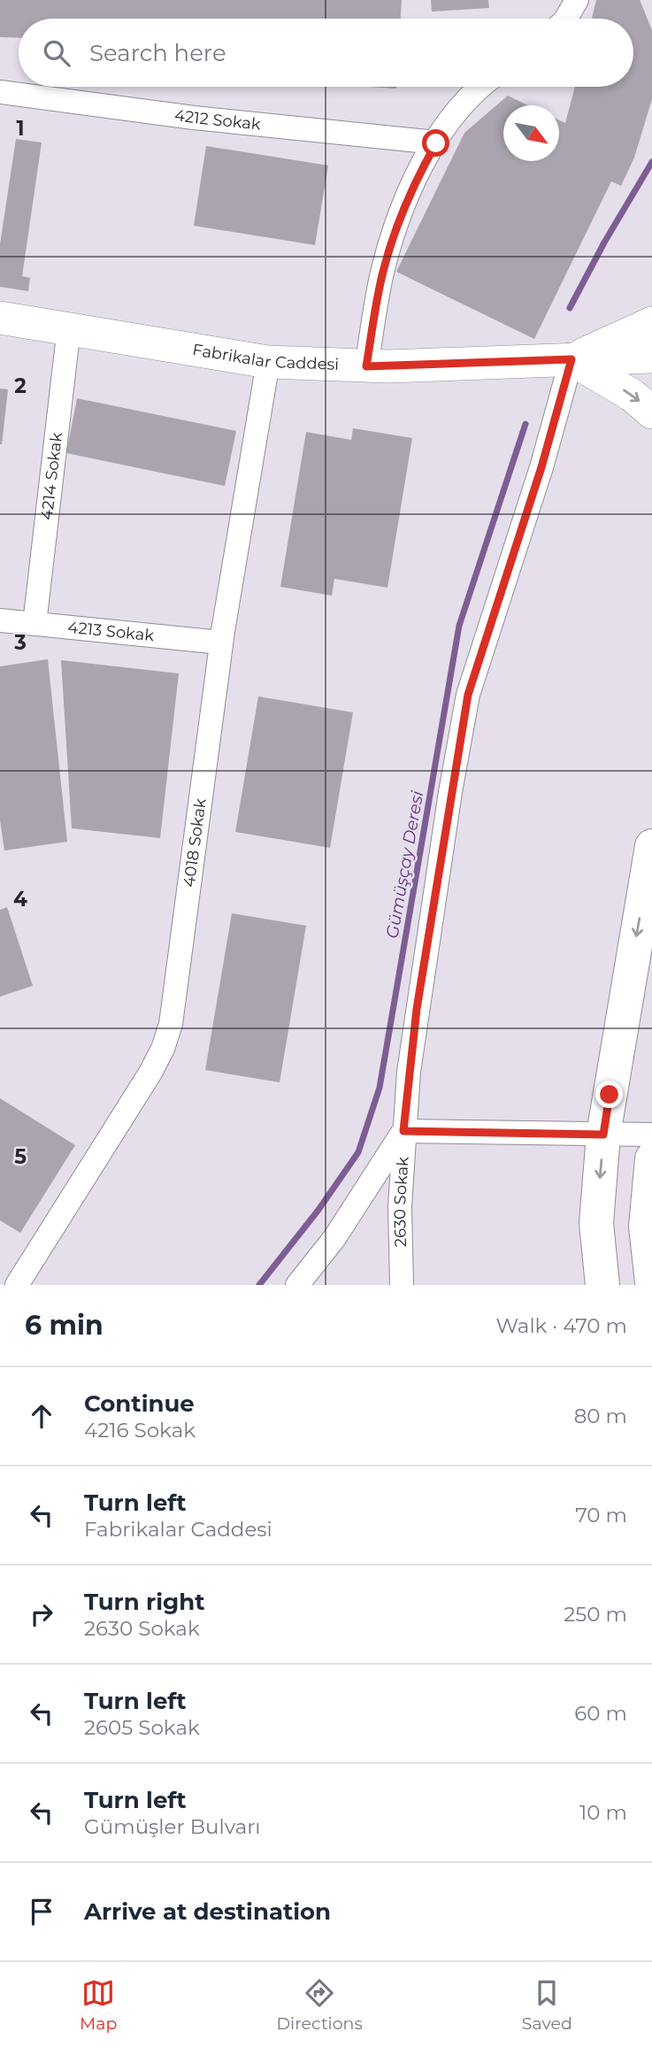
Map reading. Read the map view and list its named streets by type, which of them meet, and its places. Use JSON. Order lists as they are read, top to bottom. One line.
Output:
{"streets":{"street":["4212 Sokak","Fabrikalar Caddesi","4214 Sokak","4213 Sokak","4018 Sokak","2630 Sokak"]},"crossings":[["Fabrikalar Caddesi","4214 Sokak"],["Fabrikalar Caddesi","4018 Sokak"],["Fabrikalar Caddesi","2630 Sokak"],["4214 Sokak","4213 Sokak"],["4213 Sokak","4018 Sokak"]],"water":["Gümüşçay Deresi"],"north":"bottom right","page":{"search":"Search here","heading":["6 min","Walk · 470 m"],"list":[["Continue","4216 Sokak","80 m"],["Turn left","Fabrikalar Caddesi","70 m"],["Turn right","2630 Sokak","250 m"],["Turn left","2605 Sokak","60 m"],["Turn left","Gümüşler Bulvarı","10 m"],"Arrive at destination"],"nav":["Map","Directions","Saved"]},"grid":{"rows":["1","2","3","4","5"]}}
